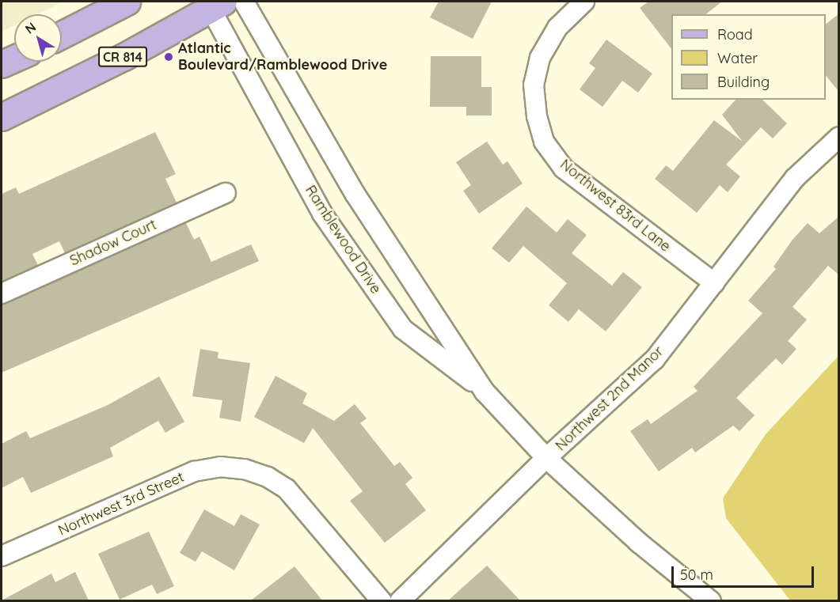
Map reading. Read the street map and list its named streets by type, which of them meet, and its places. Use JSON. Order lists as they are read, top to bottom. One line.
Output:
{"streets":{"main road":["CR 814"],"street":["Northwest 83rd Lane","Ramblewood Drive","Shadow Court","Northwest 2nd Manor","Northwest 3rd Street"]},"crossings":[["CR 814","Ramblewood Drive"],["Northwest 83rd Lane","Northwest 2nd Manor"],["Ramblewood Drive","Northwest 2nd Manor"]],"places":["Atlantic Boulevard/Ramblewood Drive"],"legend":["Road","Water","Building"],"scale_bar":"50 m","north":"top left"}
